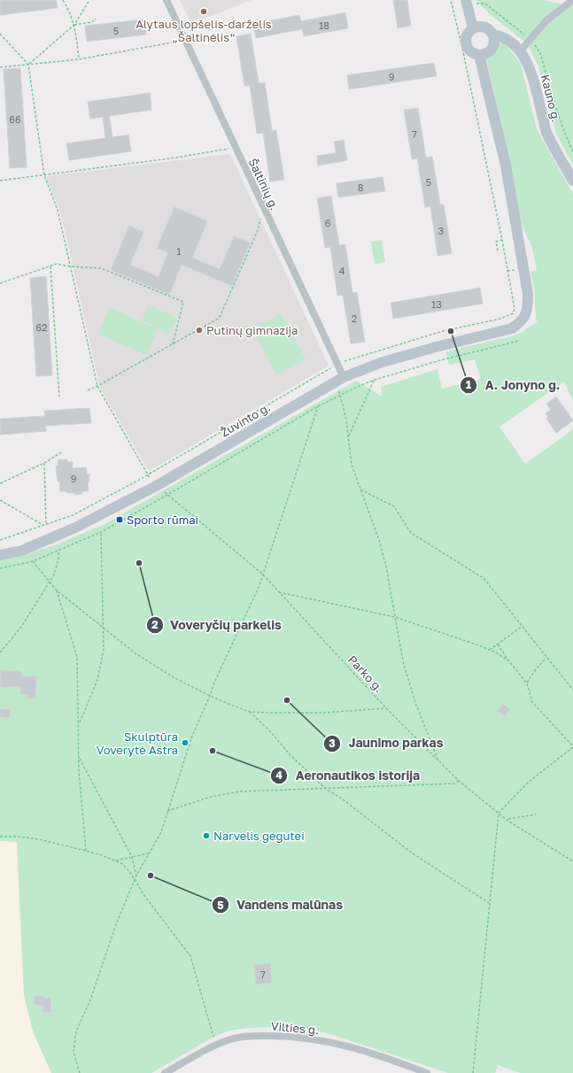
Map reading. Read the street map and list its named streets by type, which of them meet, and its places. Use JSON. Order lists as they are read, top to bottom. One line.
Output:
{"streets":{"street":["Kauno g.","Šaltinių g.","Žuvinto g.","Vilties g."],"path":["Parko g."]},"crossings":[["Kauno g.","Žuvinto g."],["Šaltinių g.","Žuvinto g."],["Žuvinto g.","Parko g."]],"places":{"other":["Alytaus lopšelis-darželis „Šaltinėlis“","Putinų gimnazija","A. Jonyno g.","Voveryčių parkelis","Jaunimo parkas","Skulptūra Voverytė Astra","Aeronautikos istorija","Narvelis gegutei","Vandens malūnas"],"transit":["Sporto rūmai"]},"house_numbers":["18","5","9","66","7","5","8","6","3","1","4","13","2","62","9","7"]}
